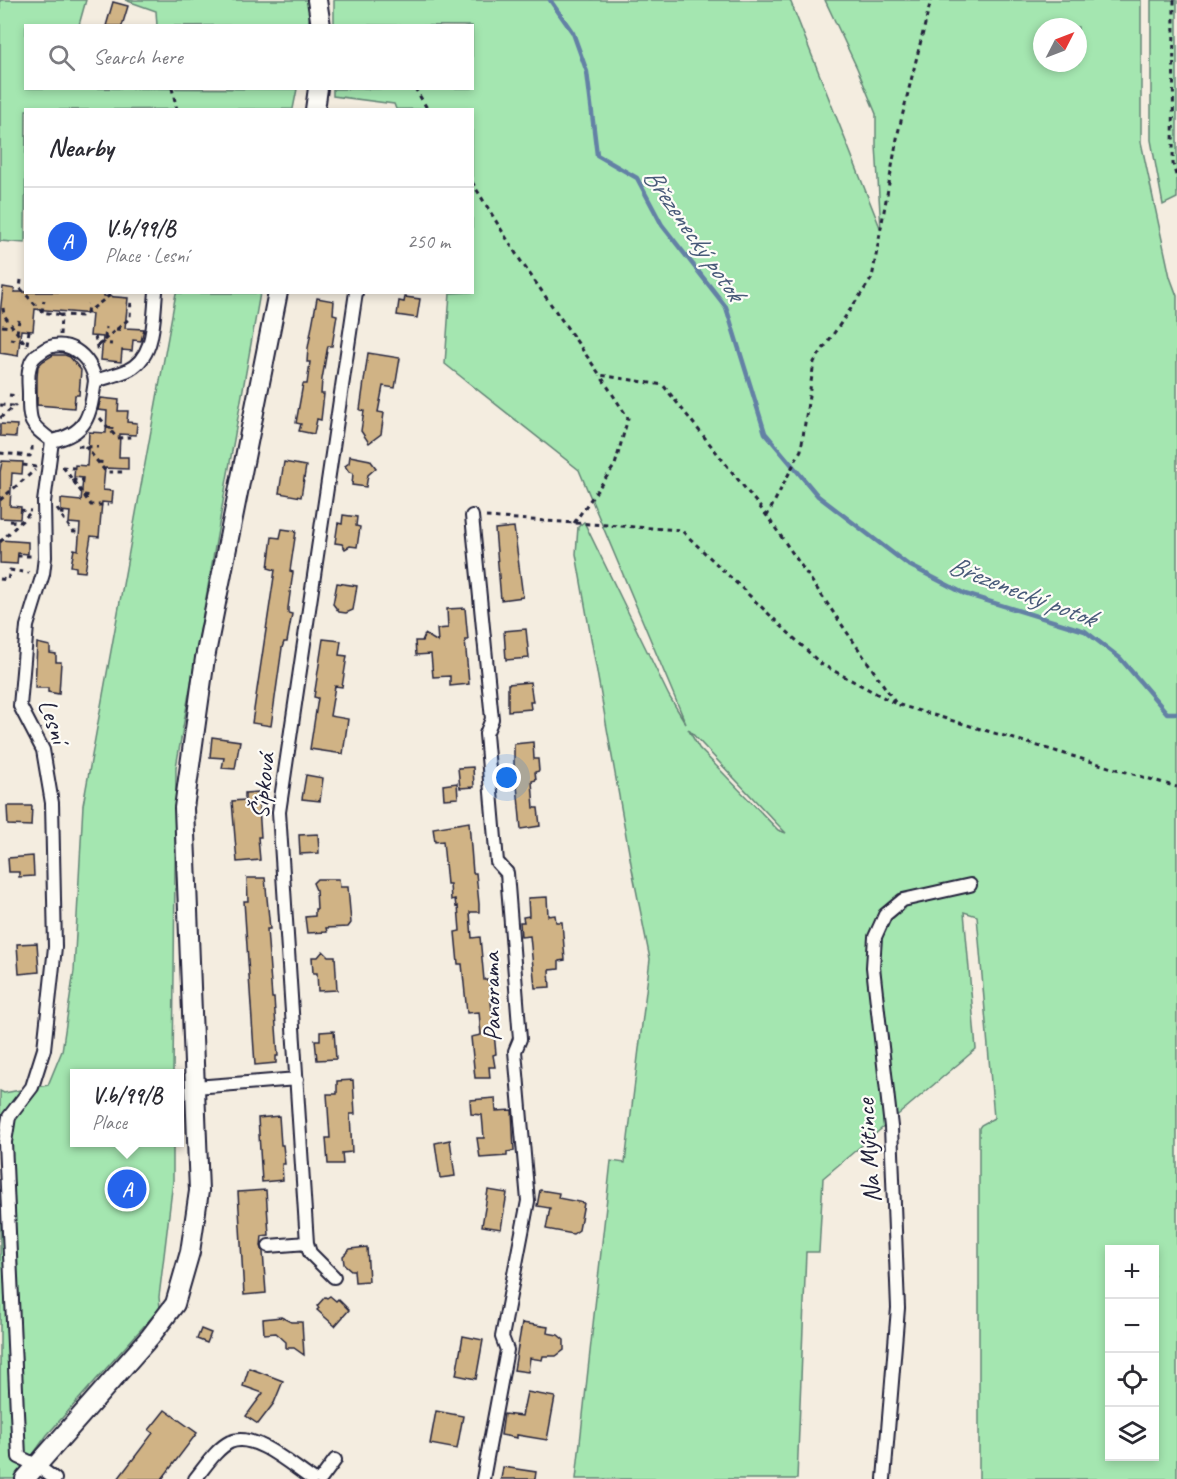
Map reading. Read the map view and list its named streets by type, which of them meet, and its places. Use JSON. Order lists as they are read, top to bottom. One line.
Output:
{"streets":{"street":["Lesní","Šípková","Panorama","Na Mýtince"]},"water":["Březenecký potok"],"north":"top right","page":{"search":"Search here","heading":"Nearby","list":[{"mark":"A","name":"V.b/99/B","note":"Place · Lesní","value":"250 m"}],"popup":["V.b/99/B","Place"],"pins":"A","map_buttons":["+","−"]}}
